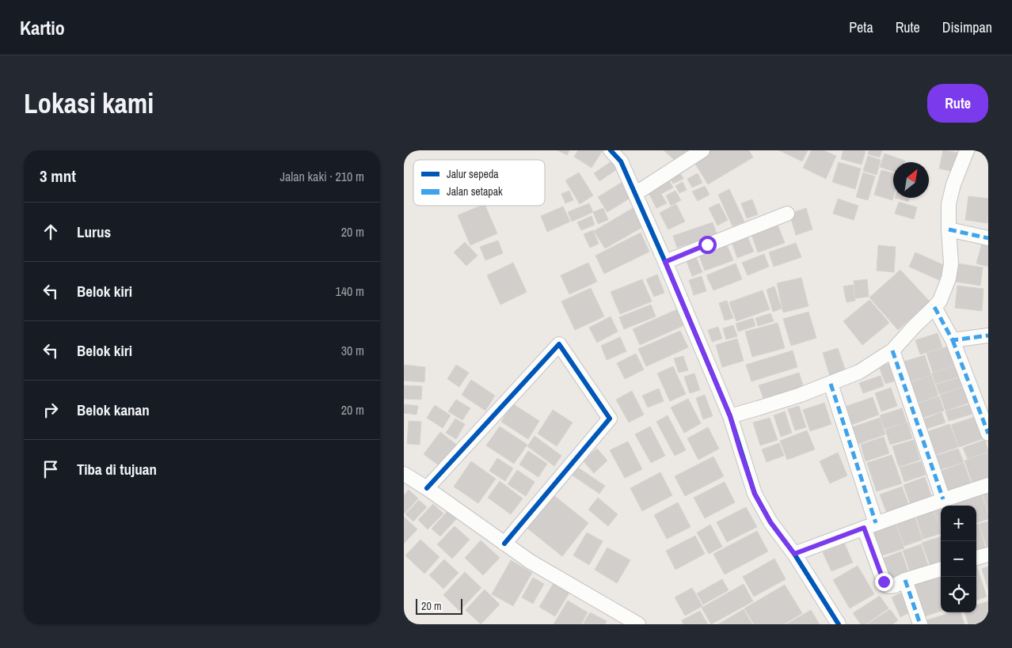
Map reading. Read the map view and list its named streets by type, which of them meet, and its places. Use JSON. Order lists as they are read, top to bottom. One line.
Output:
{"legend":["Jalur sepeda","Jalan setapak"],"scale_bar":"20 m","north":"top right","page":{"header":"Kartio","nav":["Peta","Rute","Disimpan"],"buttons":"Rute","title":"Lokasi kami","heading":["3 mnt","Jalan kaki · 210 m"],"list":[["Lurus","20 m"],["Belok kiri","140 m"],["Belok kiri","30 m"],["Belok kanan","20 m"],"Tiba di tujuan"],"map_buttons":["+","−"],"scale":"20 m"}}
